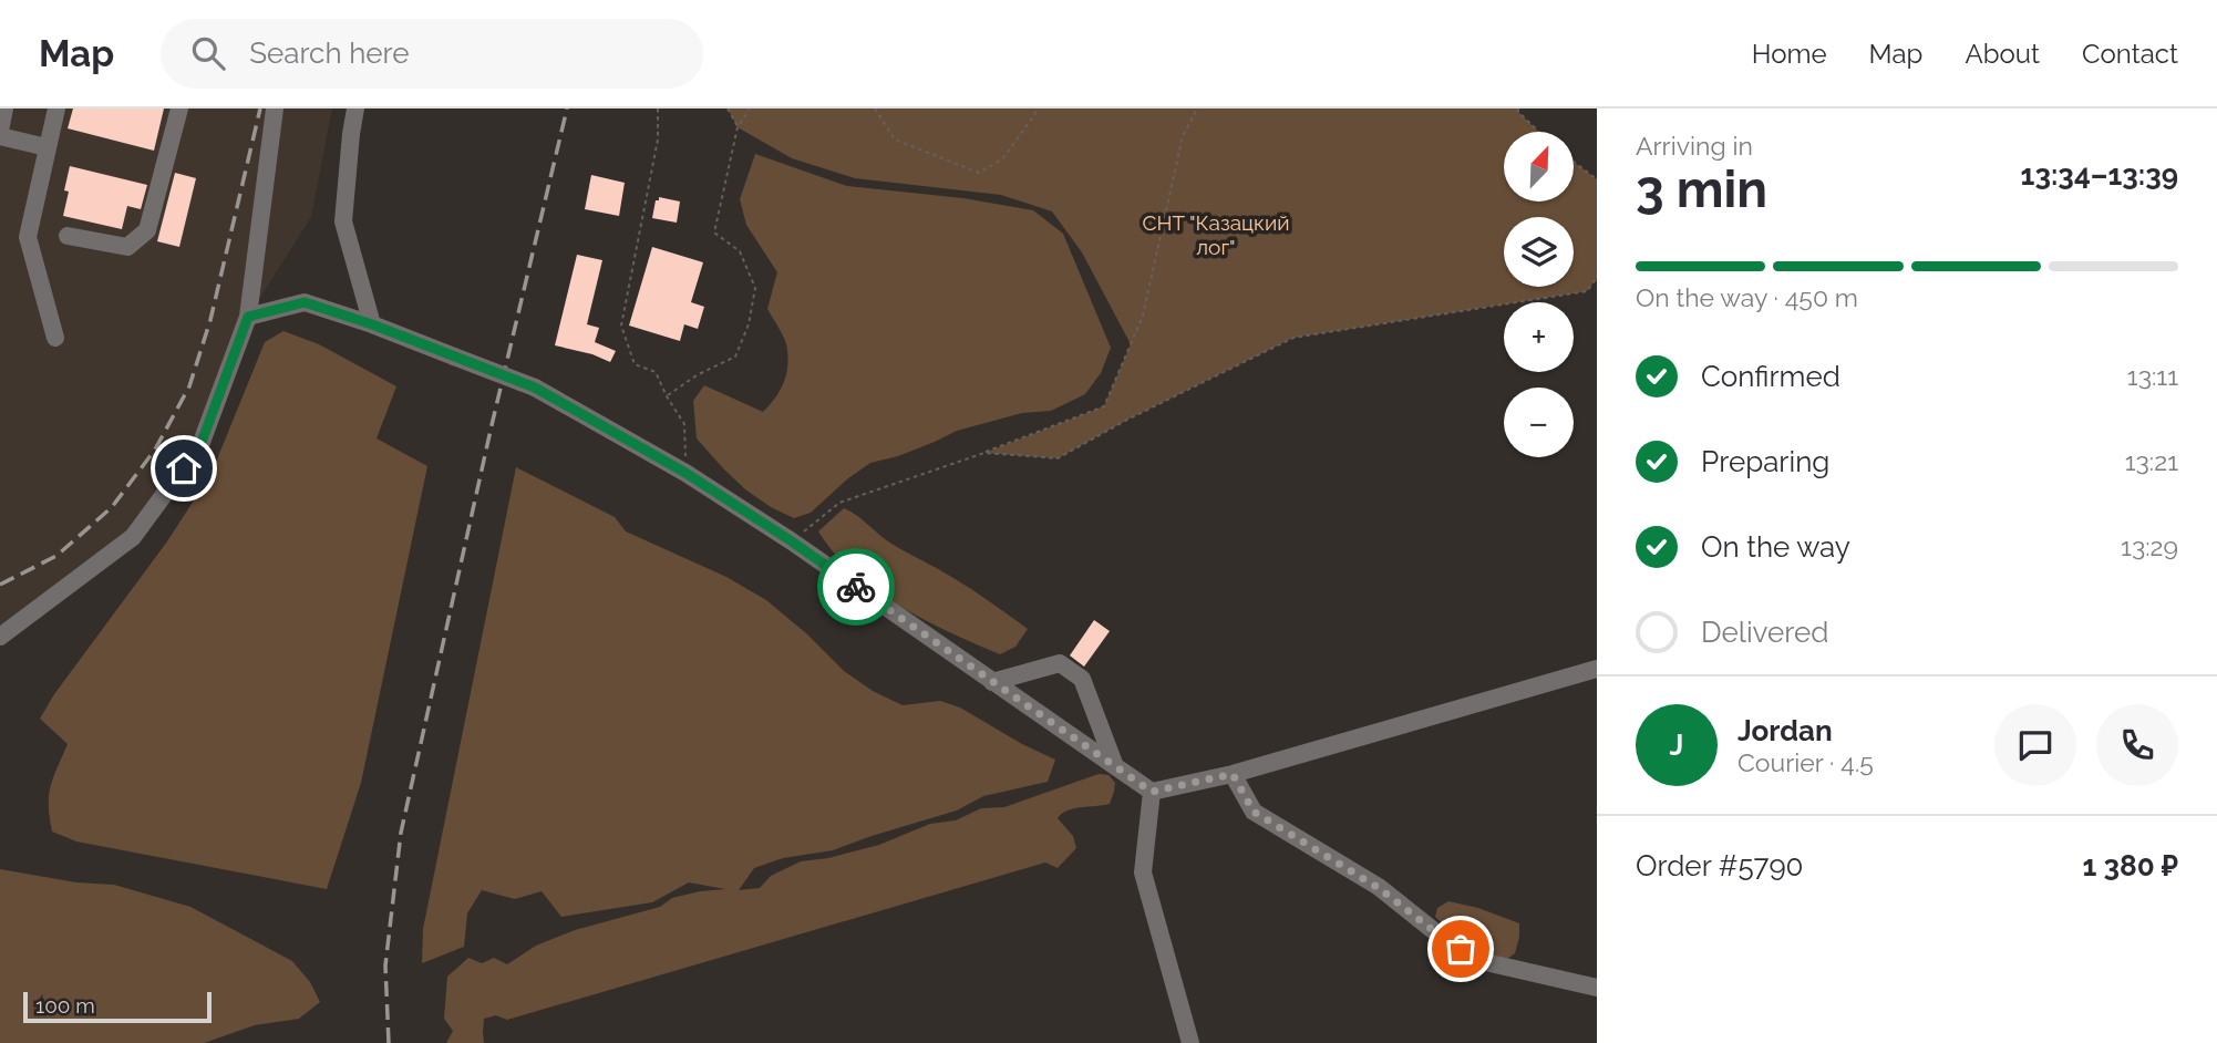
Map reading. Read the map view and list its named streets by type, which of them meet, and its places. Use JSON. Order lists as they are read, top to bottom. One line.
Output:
{"parks":["СНТ \"Казацкий лог\""],"scale_bar":"100 m","north":"top right","page":{"header":"Map","search":"Search here","nav":["Home","Map","About","Contact"],"heading":["3 min","Arriving in","13:34–13:39"],"panel":["Jordan","Courier · 4.5","Order #5790","1 380 ₽"],"map_buttons":["+","−"],"bar":"On the way · 450 m","list":[["Confirmed","13:11"],["Preparing","13:21"],["On the way","13:29"],"Delivered"],"round":"J","scale":"100 m"}}
